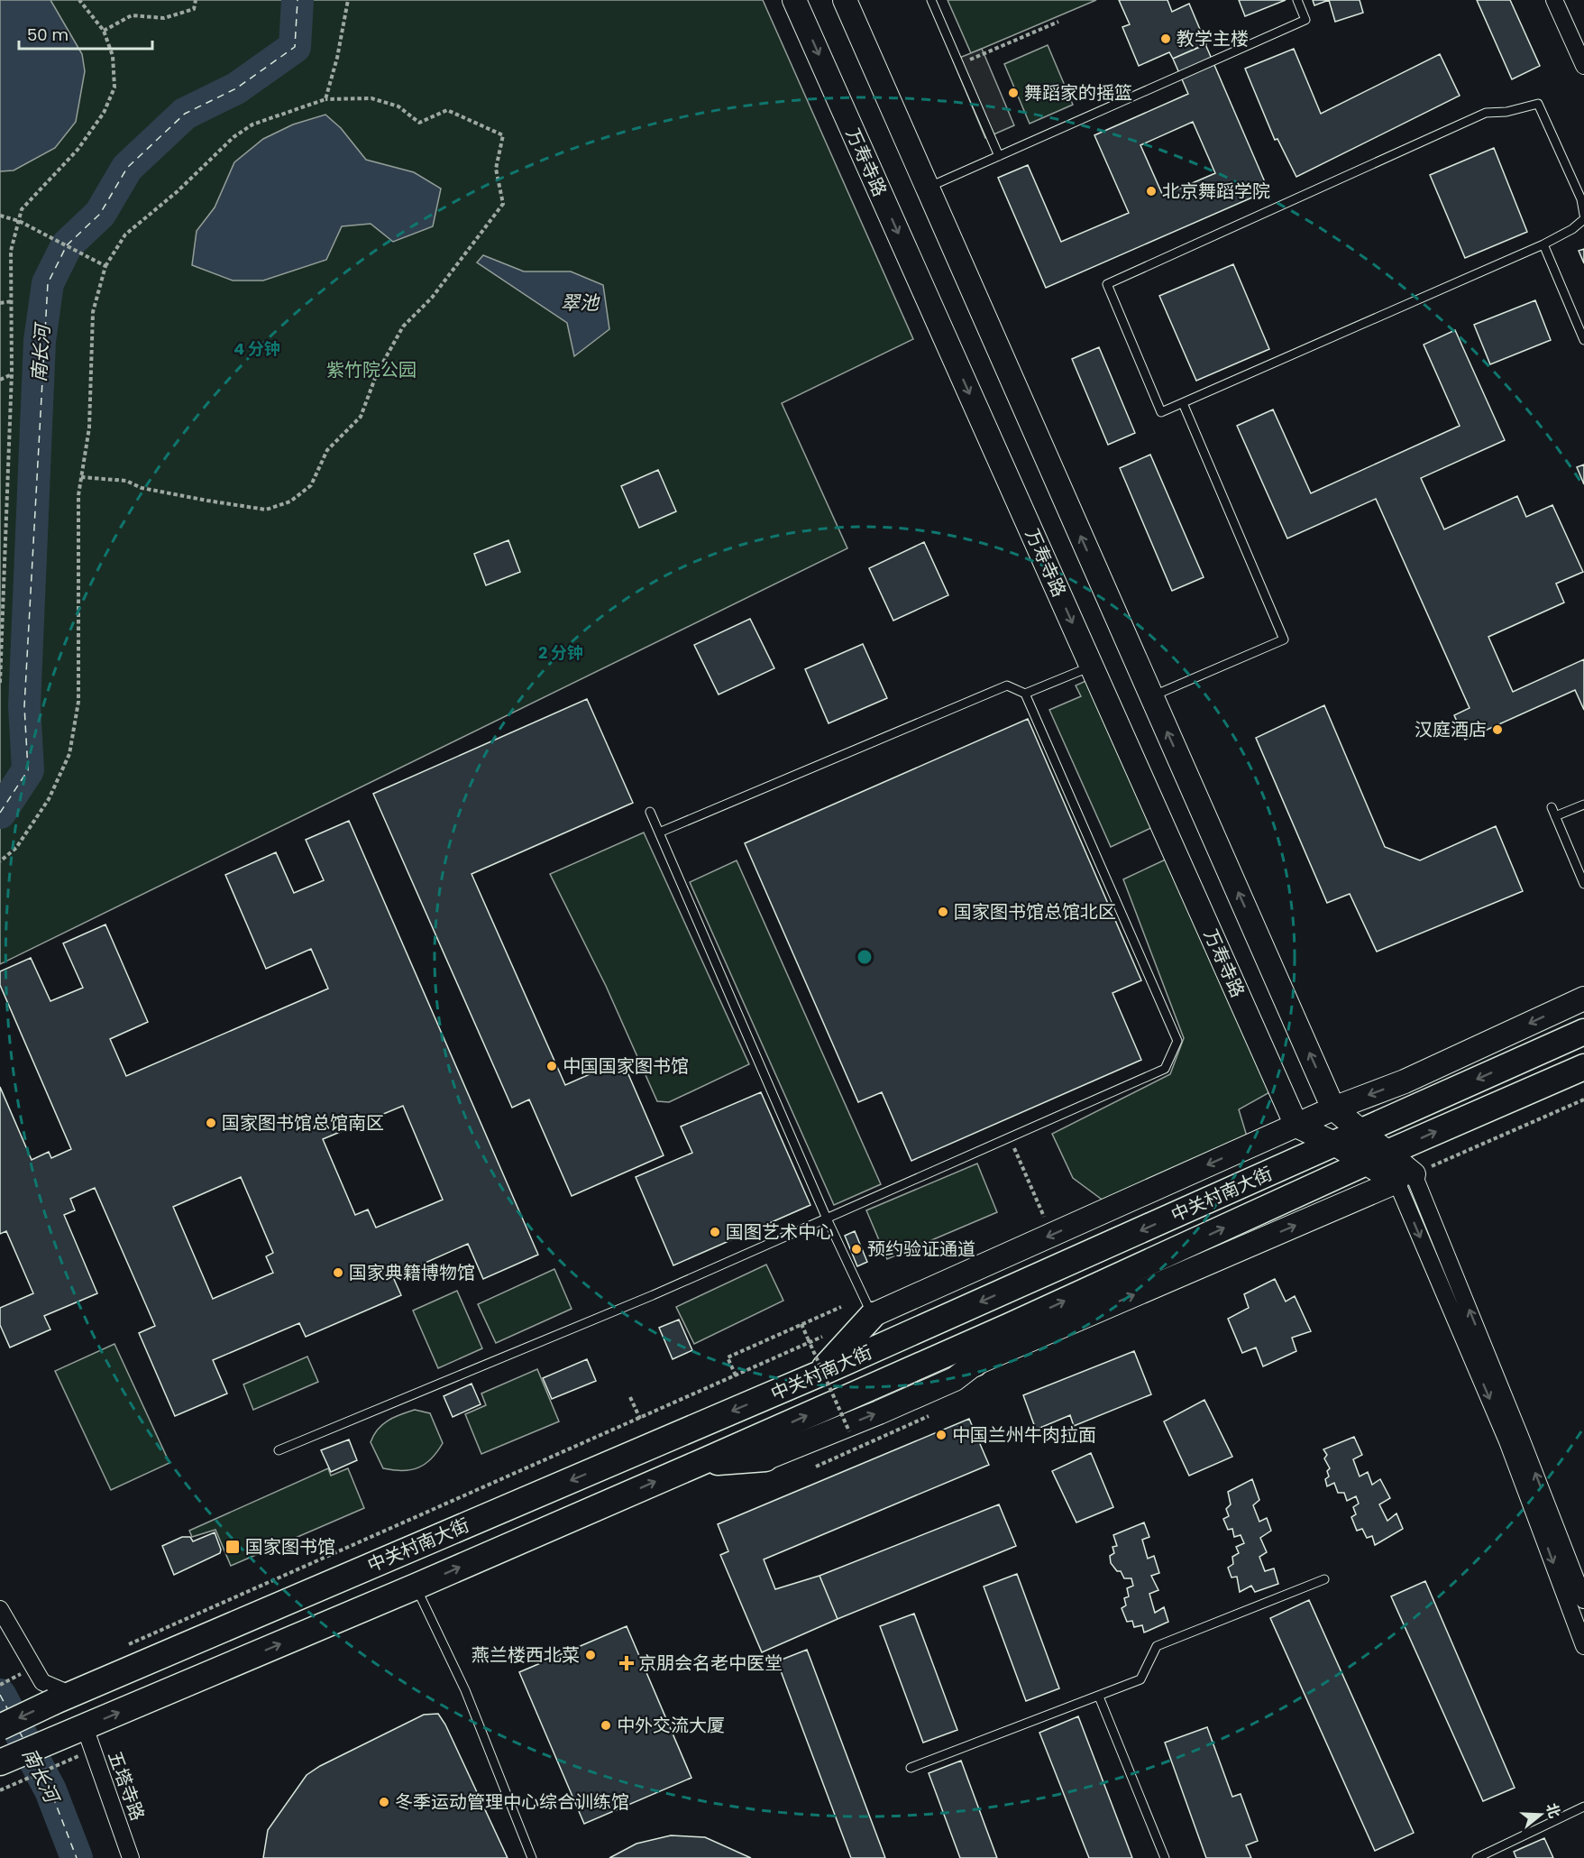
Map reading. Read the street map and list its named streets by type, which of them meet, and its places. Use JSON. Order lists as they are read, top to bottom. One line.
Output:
{"streets":{"main road":["中关村南大街"],"street":["万寿寺路","五塔寺路"]},"crossings":[["万寿寺路","中关村南大街"],["中关村南大街","五塔寺路"]],"water":["翠池","南长河"],"parks":["紫竹院公园"],"places":{"other":["教学主楼","舞蹈家的摇篮","北京舞蹈学院","汉庭酒店","国家图书馆总馆北区","中国国家图书馆","国家图书馆总馆南区","国图艺术中心","预约验证通道","国家典籍博物馆","中国兰州牛肉拉面","燕兰楼西北菜","中外交流大厦","冬季运动管理中心综合训练馆"],"transit":["国家图书馆"],"health":["京朋会名老中医堂"]},"scale_bar":"50 m","north":"right","rings":["4 分钟","2 分钟"]}
